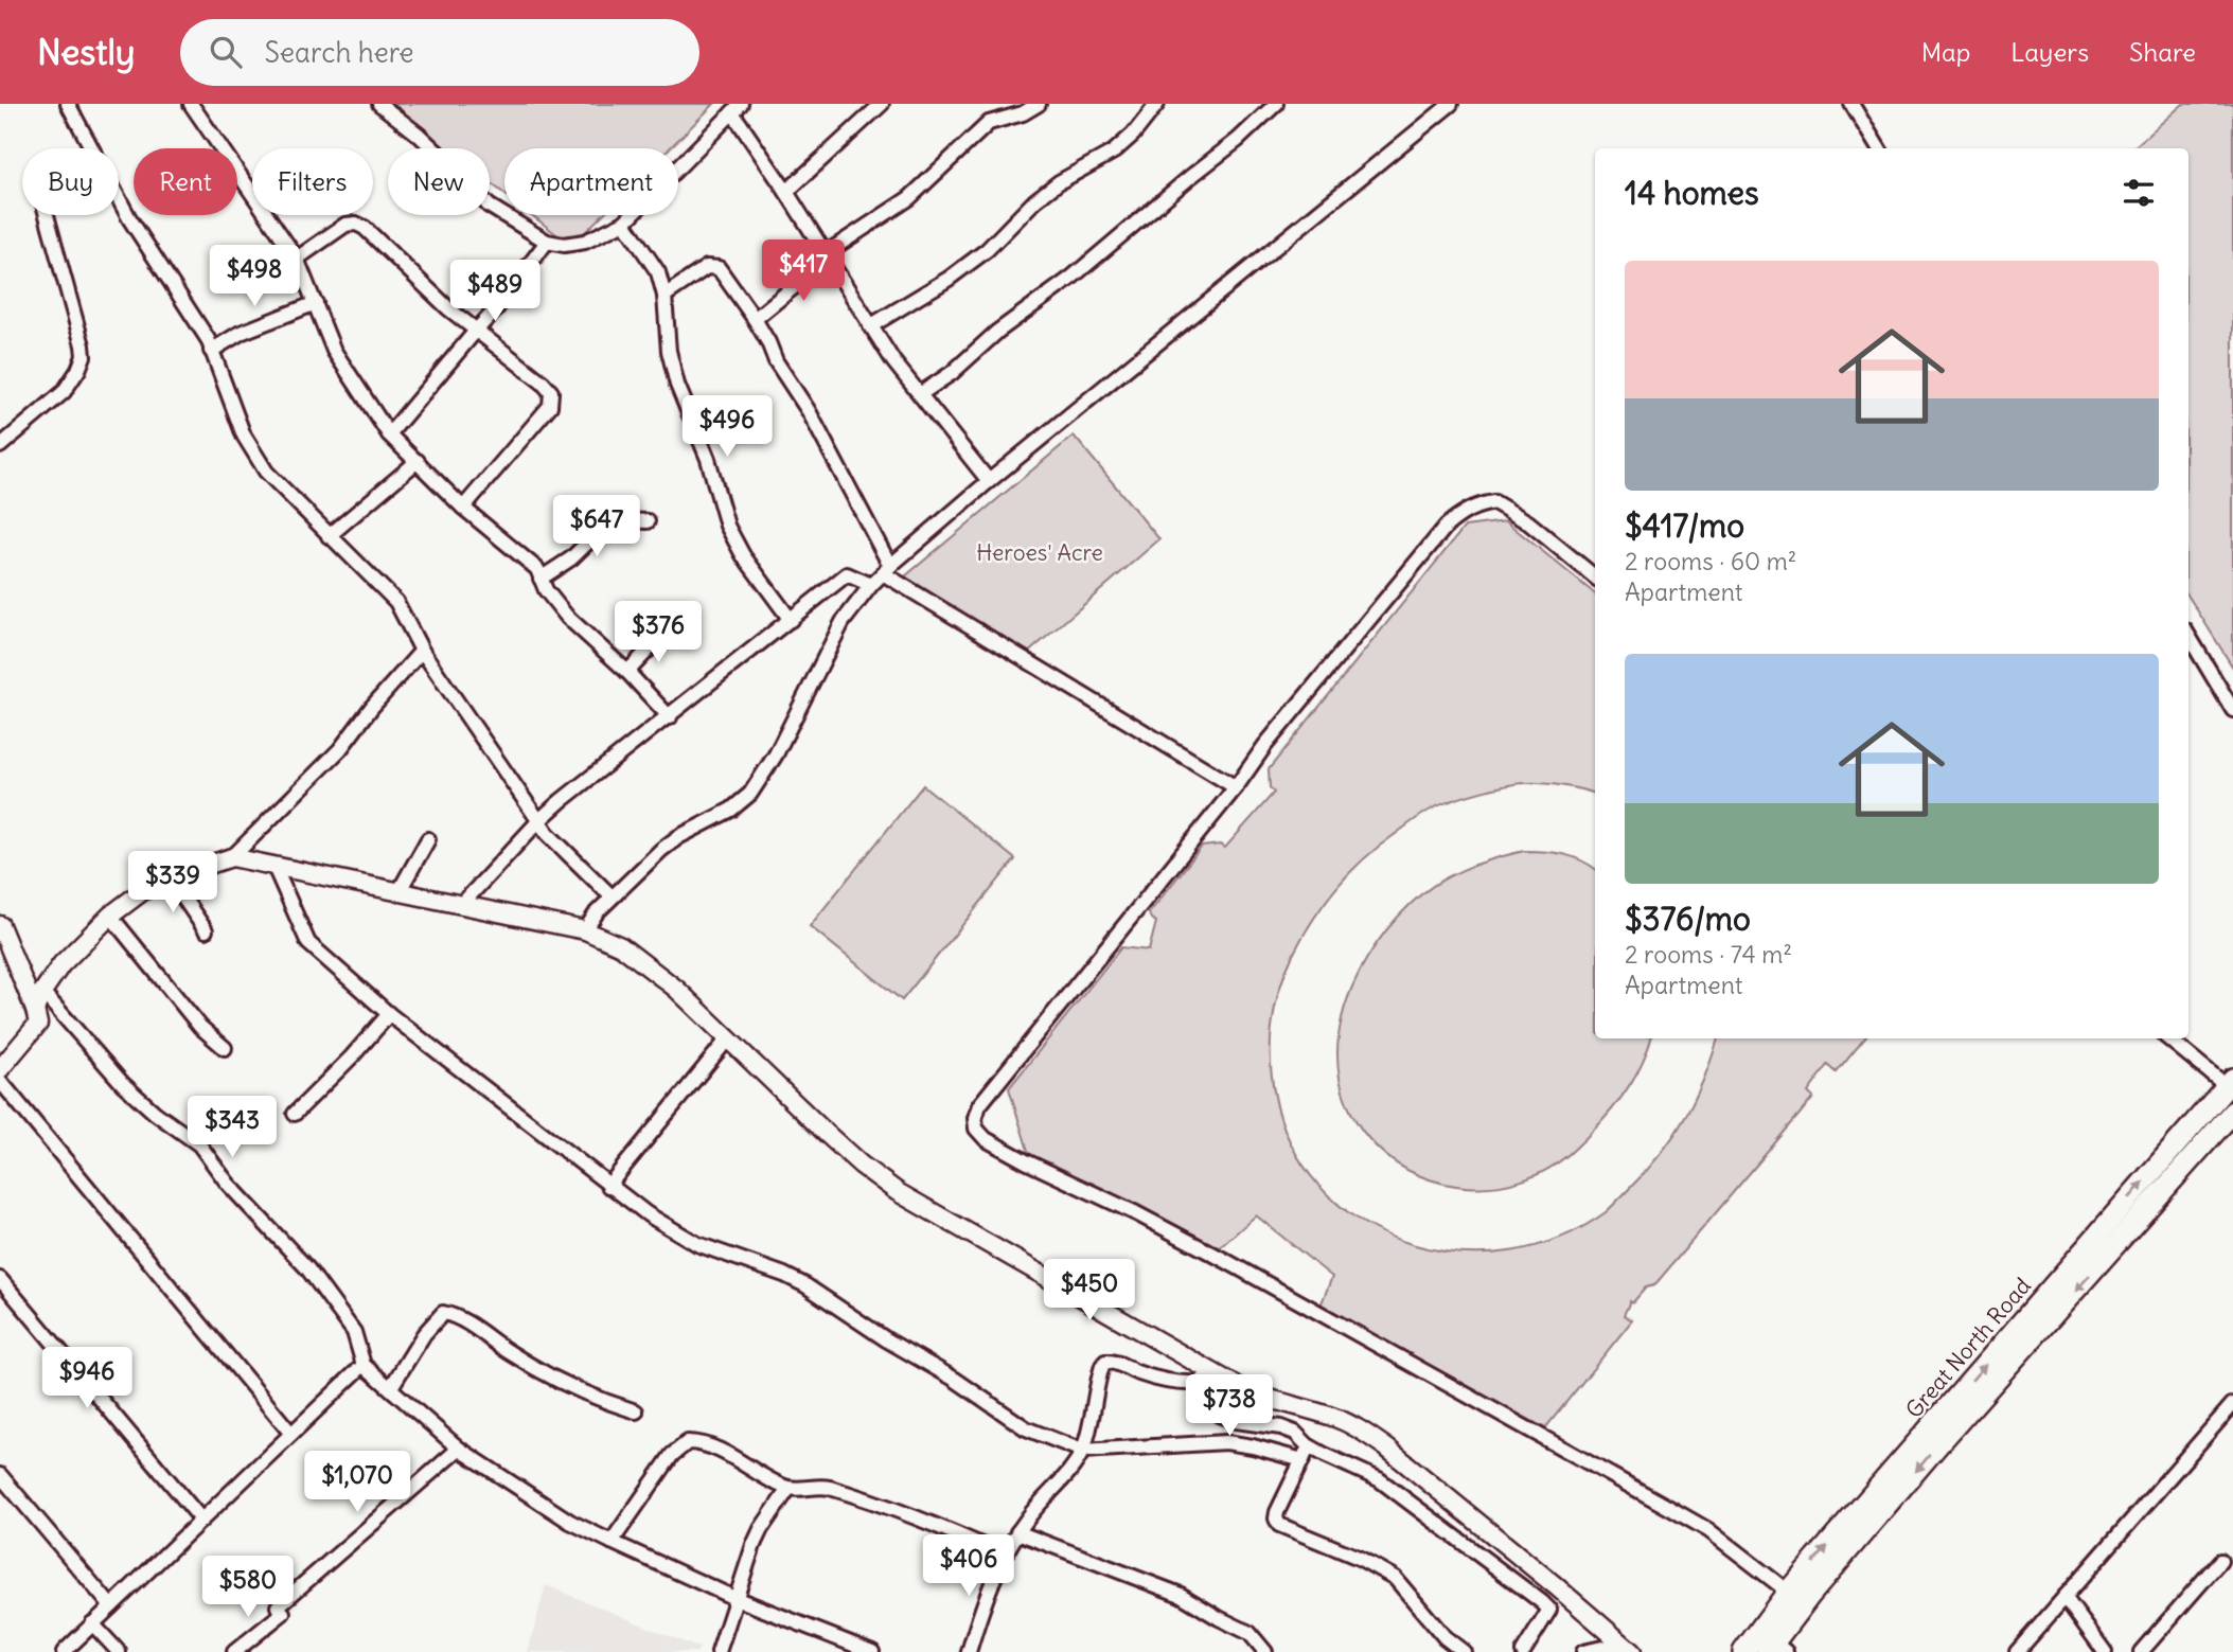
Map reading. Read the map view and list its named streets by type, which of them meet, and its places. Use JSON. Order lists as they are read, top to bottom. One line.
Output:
{"streets":{"main road":["Great North Road"]},"parks":["Heroes' Acre"],"page":{"header":"Nestly","search":"Search here","nav":["Map","Layers","Share"],"chip":["Buy","Rent","Filters","New","Apartment"],"heading":"14 homes","list":[{"name":"$417/mo","note":"2 rooms · 60 m² · Apartment"},{"name":"$376/mo","note":"2 rooms · 74 m² · Apartment"}],"price":["$417","$498","$489","$496","$647","$376","$339","$343","$450","$946","$738","$1,070","$406","$580"]}}
